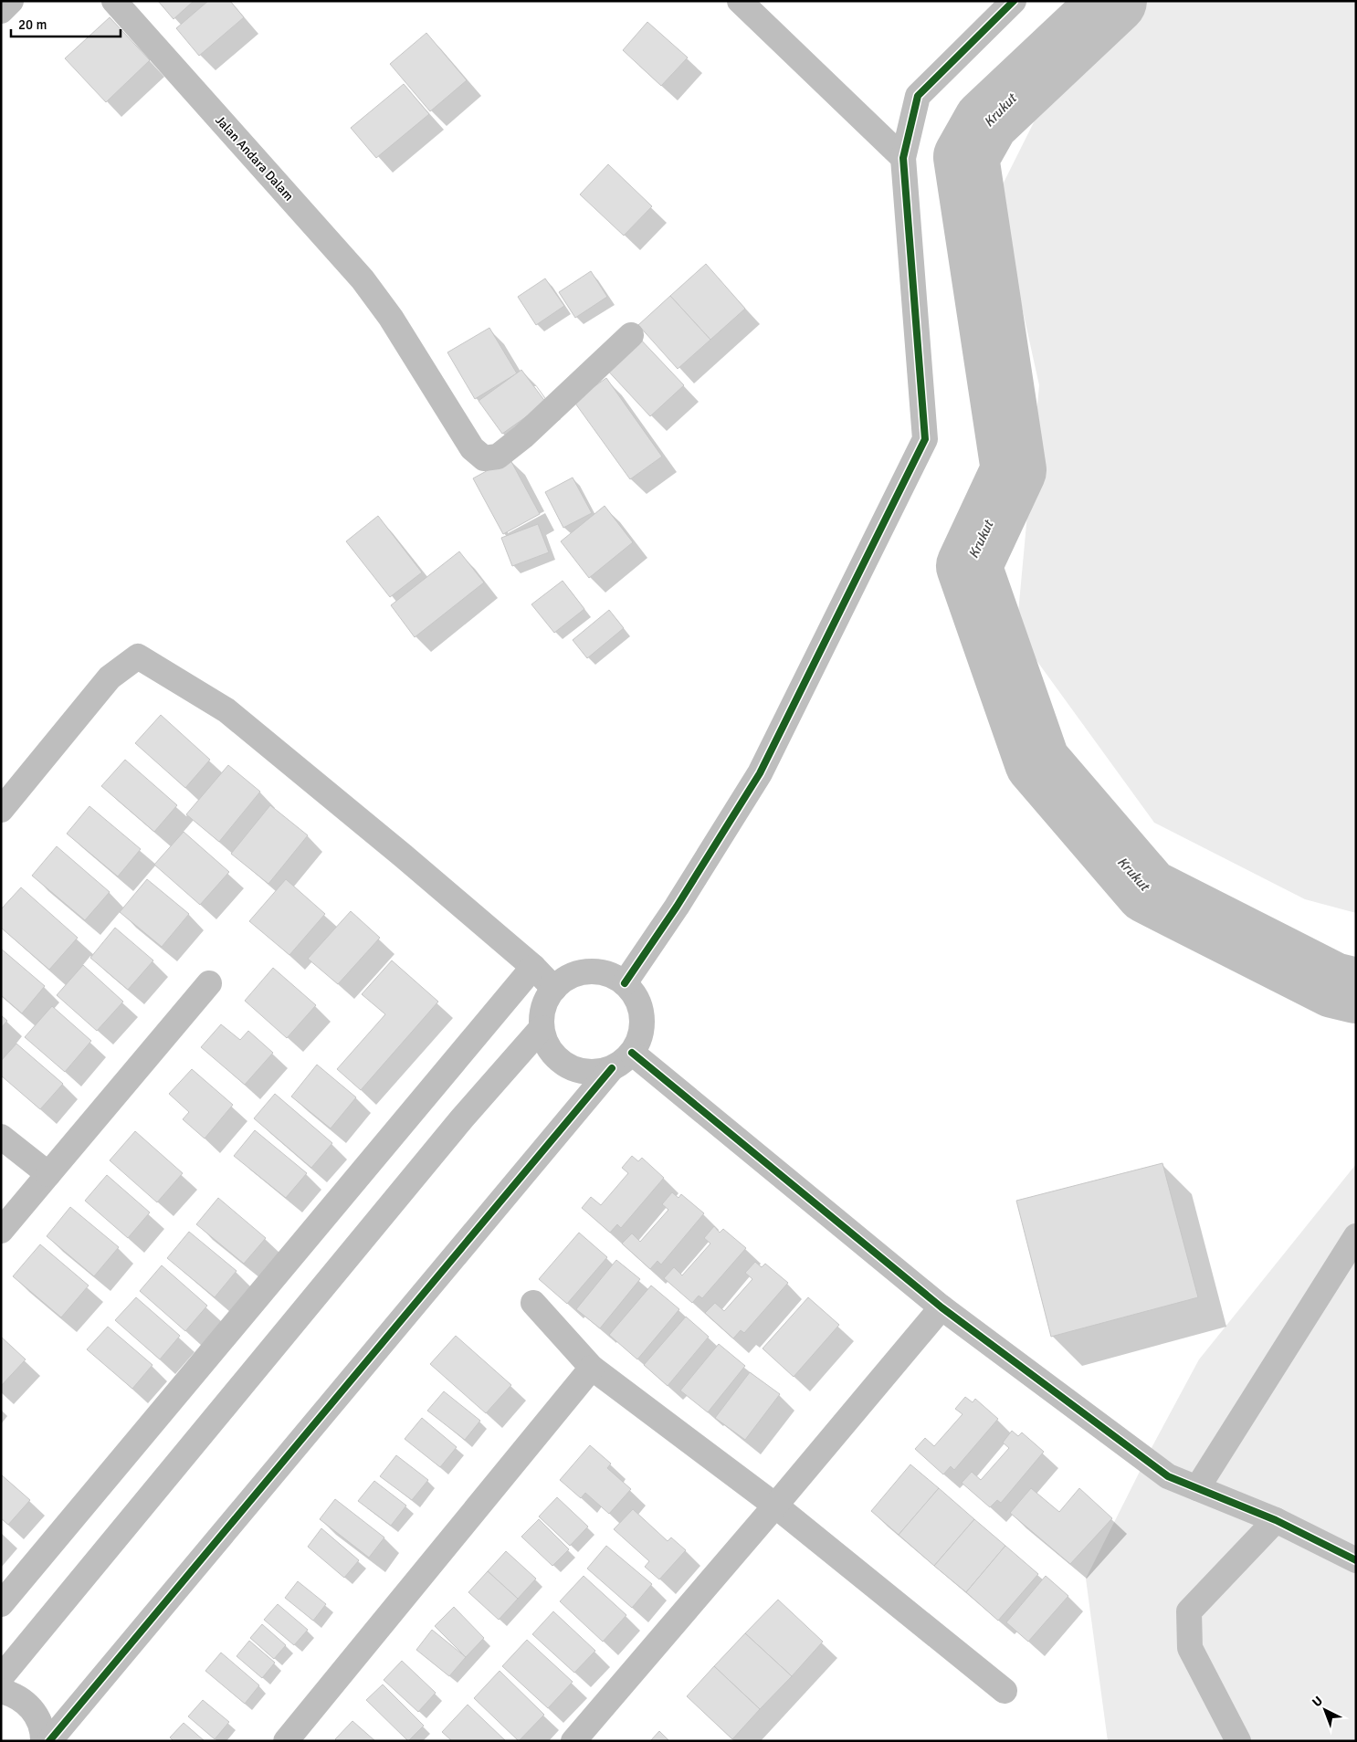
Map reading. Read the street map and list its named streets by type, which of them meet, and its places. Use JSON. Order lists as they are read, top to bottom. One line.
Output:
{"streets":{"street":["Jalan Andara Dalam"]},"water":["Krukut"],"scale_bar":"20 m","north":"top left"}
